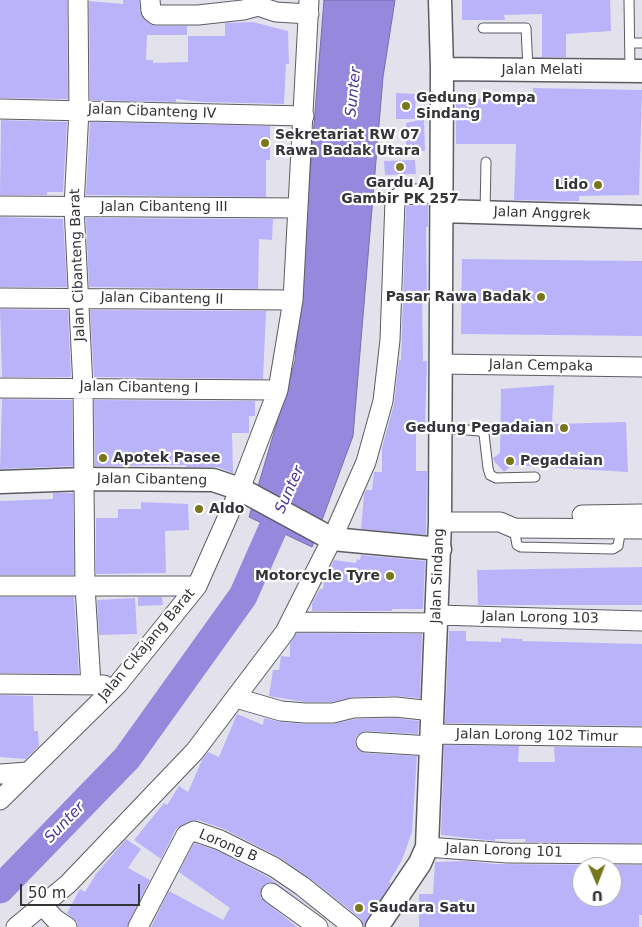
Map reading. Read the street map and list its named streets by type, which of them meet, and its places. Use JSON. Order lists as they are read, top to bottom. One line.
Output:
{"streets":{"street":["Jalan Melati","Jalan Cibanteng IV","Jalan Cibanteng III","Jalan Anggrek","Jalan Cibanteng Barat","Jalan Cibanteng II","Jalan Cempaka","Jalan Cibanteng I","Jalan Cibanteng","Jalan Sindang","Jalan Lorong 103","Jalan Cikajang Barat","Jalan Lorong 102 Timur","Lorong B","Jalan Lorong 101"]},"crossings":[["Jalan Melati","Jalan Sindang"],["Jalan Cibanteng IV","Jalan Cibanteng Barat"],["Jalan Cibanteng IV","Jalan Cikajang Barat"],["Jalan Cibanteng III","Jalan Cibanteng Barat"],["Jalan Cibanteng III","Jalan Cikajang Barat"],["Jalan Anggrek","Jalan Sindang"],["Jalan Cibanteng Barat","Jalan Cibanteng II"],["Jalan Cibanteng Barat","Jalan Cibanteng I"],["Jalan Cibanteng Barat","Jalan Cibanteng"],["Jalan Cibanteng II","Jalan Cikajang Barat"],["Jalan Cempaka","Jalan Sindang"],["Jalan Cibanteng I","Jalan Cikajang Barat"],["Jalan Cibanteng","Jalan Sindang"],["Jalan Cibanteng","Jalan Cikajang Barat"],["Jalan Sindang","Jalan Lorong 103"],["Jalan Sindang","Jalan Lorong 102 Timur"],["Jalan Sindang","Jalan Lorong 101"]],"water":["Sunter"],"places":["Gedung Pompa Sindang","Sekretariat RW 07 Rawa Badak Utara","Gardu AJ Gambir PK 257","Lido","Pasar Rawa Badak","Gedung Pegadaian","Apotek Pasee","Pegadaian","Aldo","Motorcycle Tyre","Saudara Satu"],"scale_bar":"50 m","north":"bottom"}
